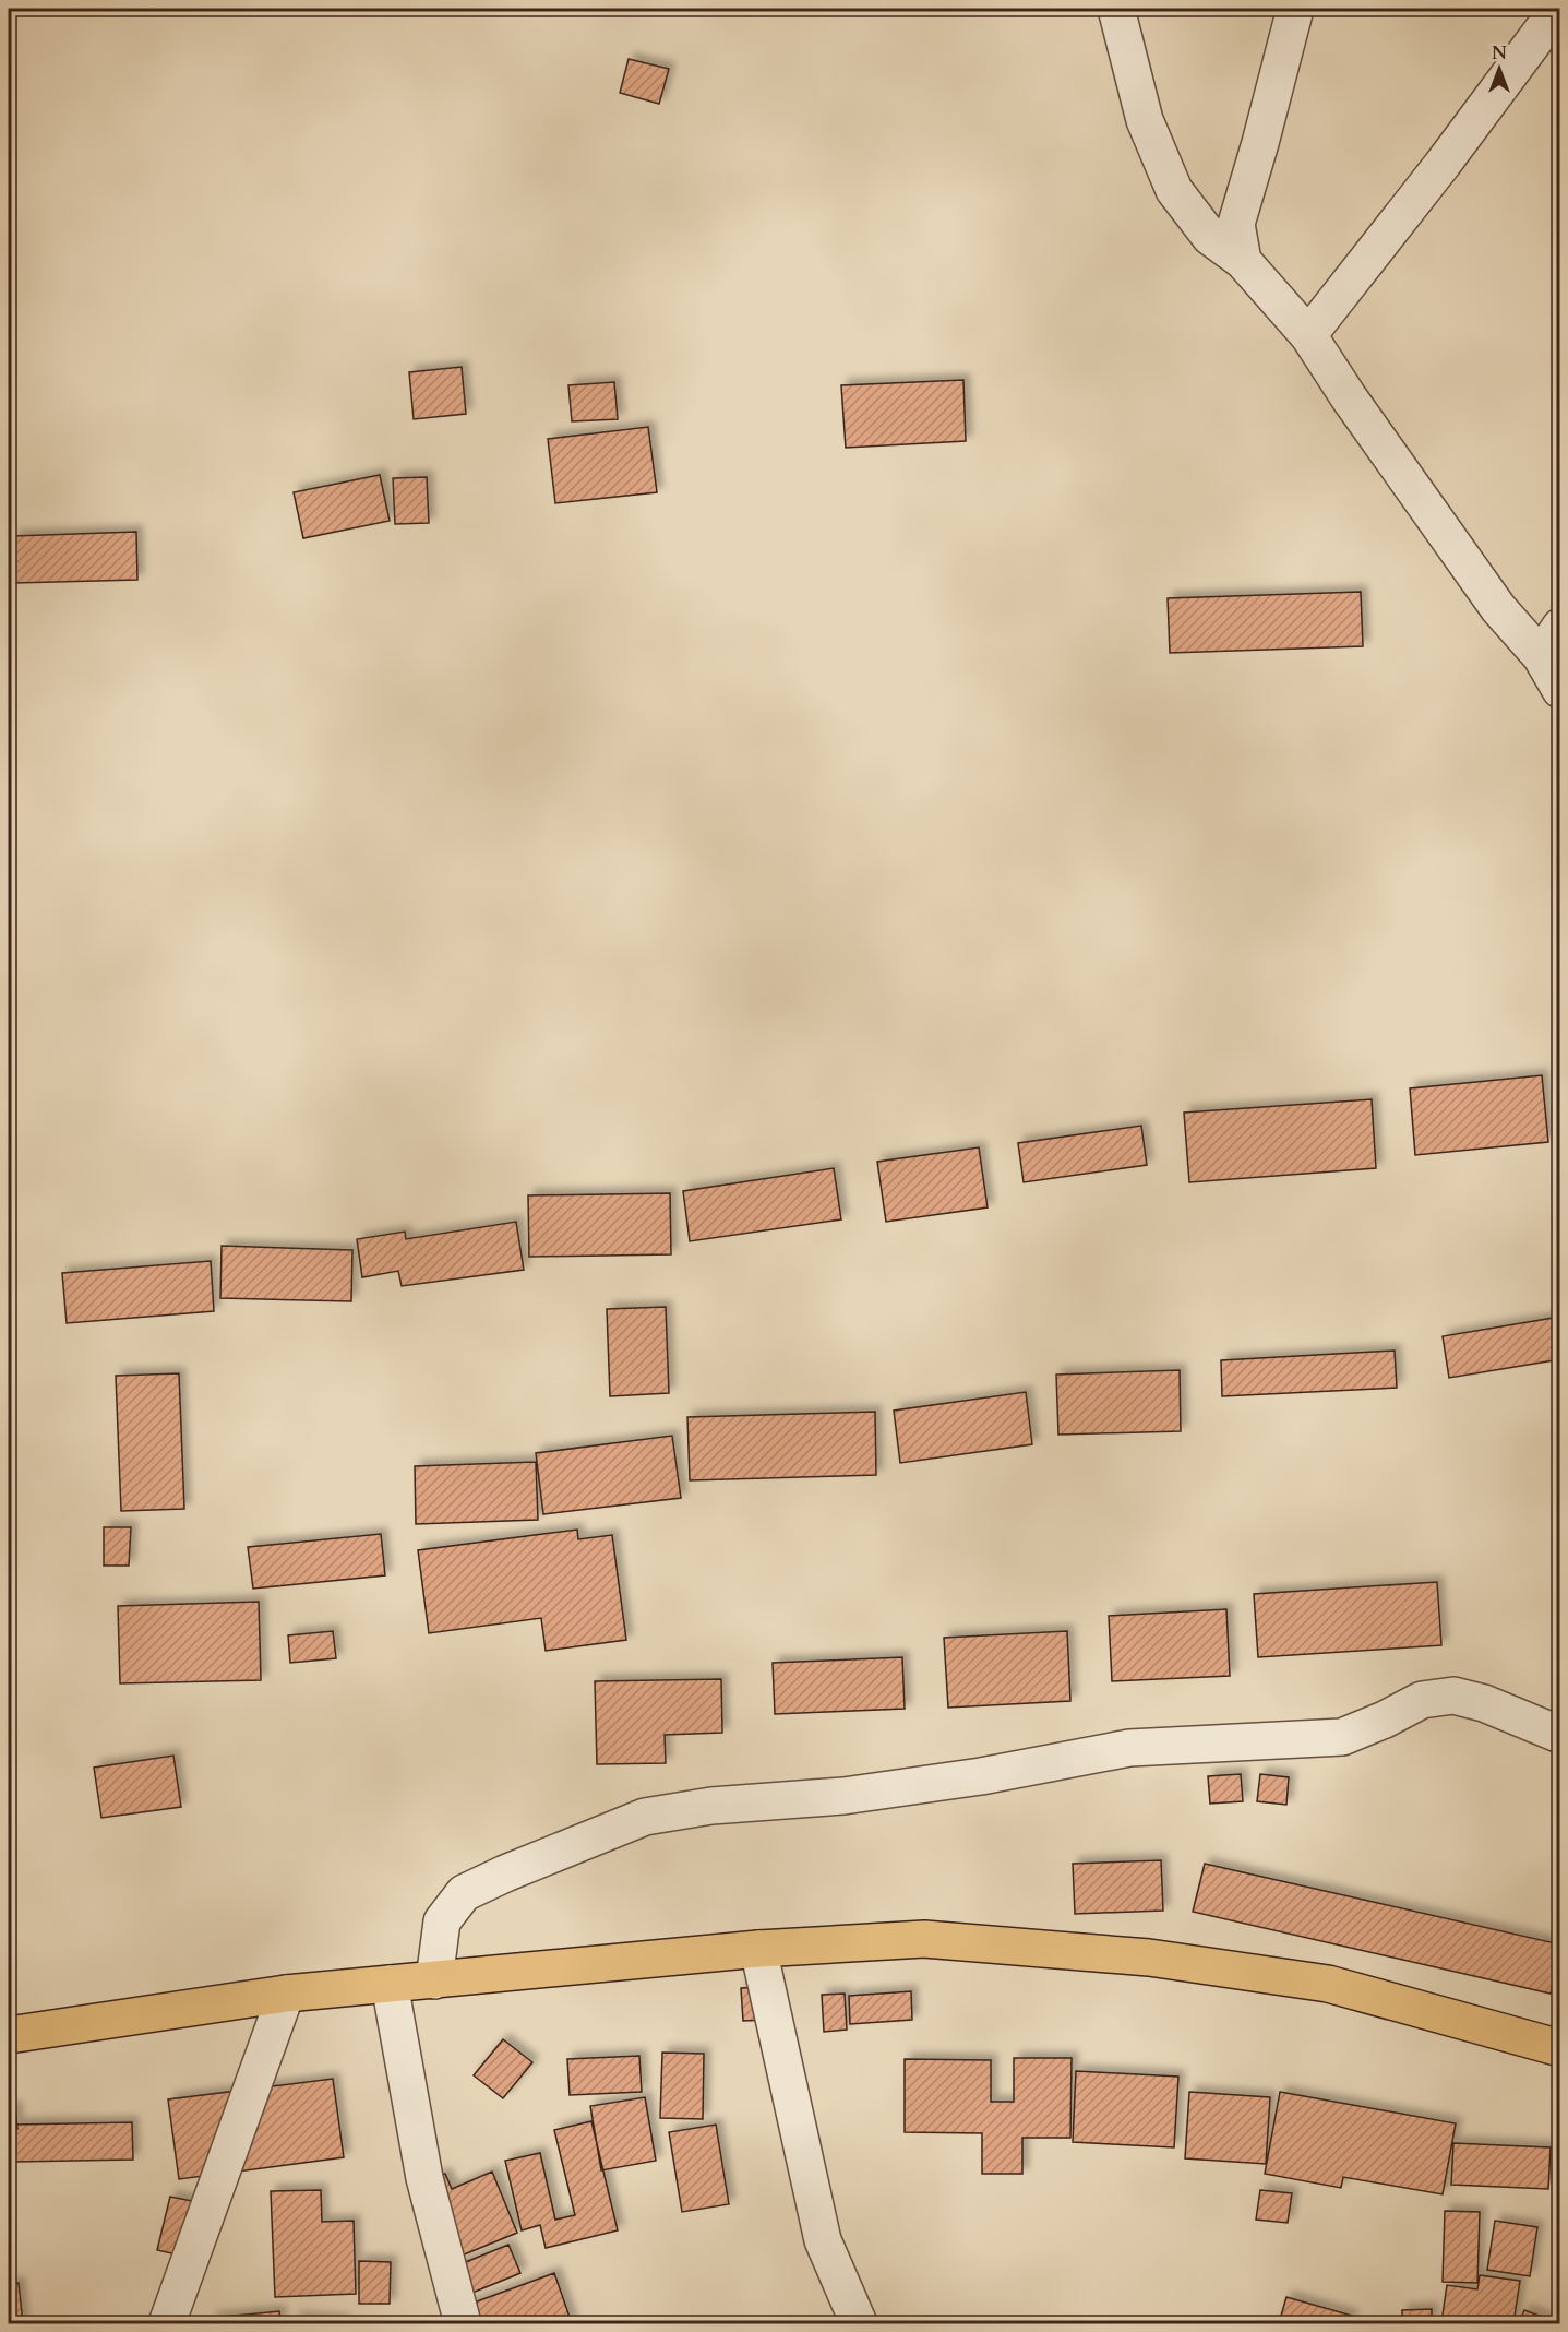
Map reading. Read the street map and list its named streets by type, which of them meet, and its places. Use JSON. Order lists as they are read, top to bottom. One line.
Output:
{"north":"top"}
